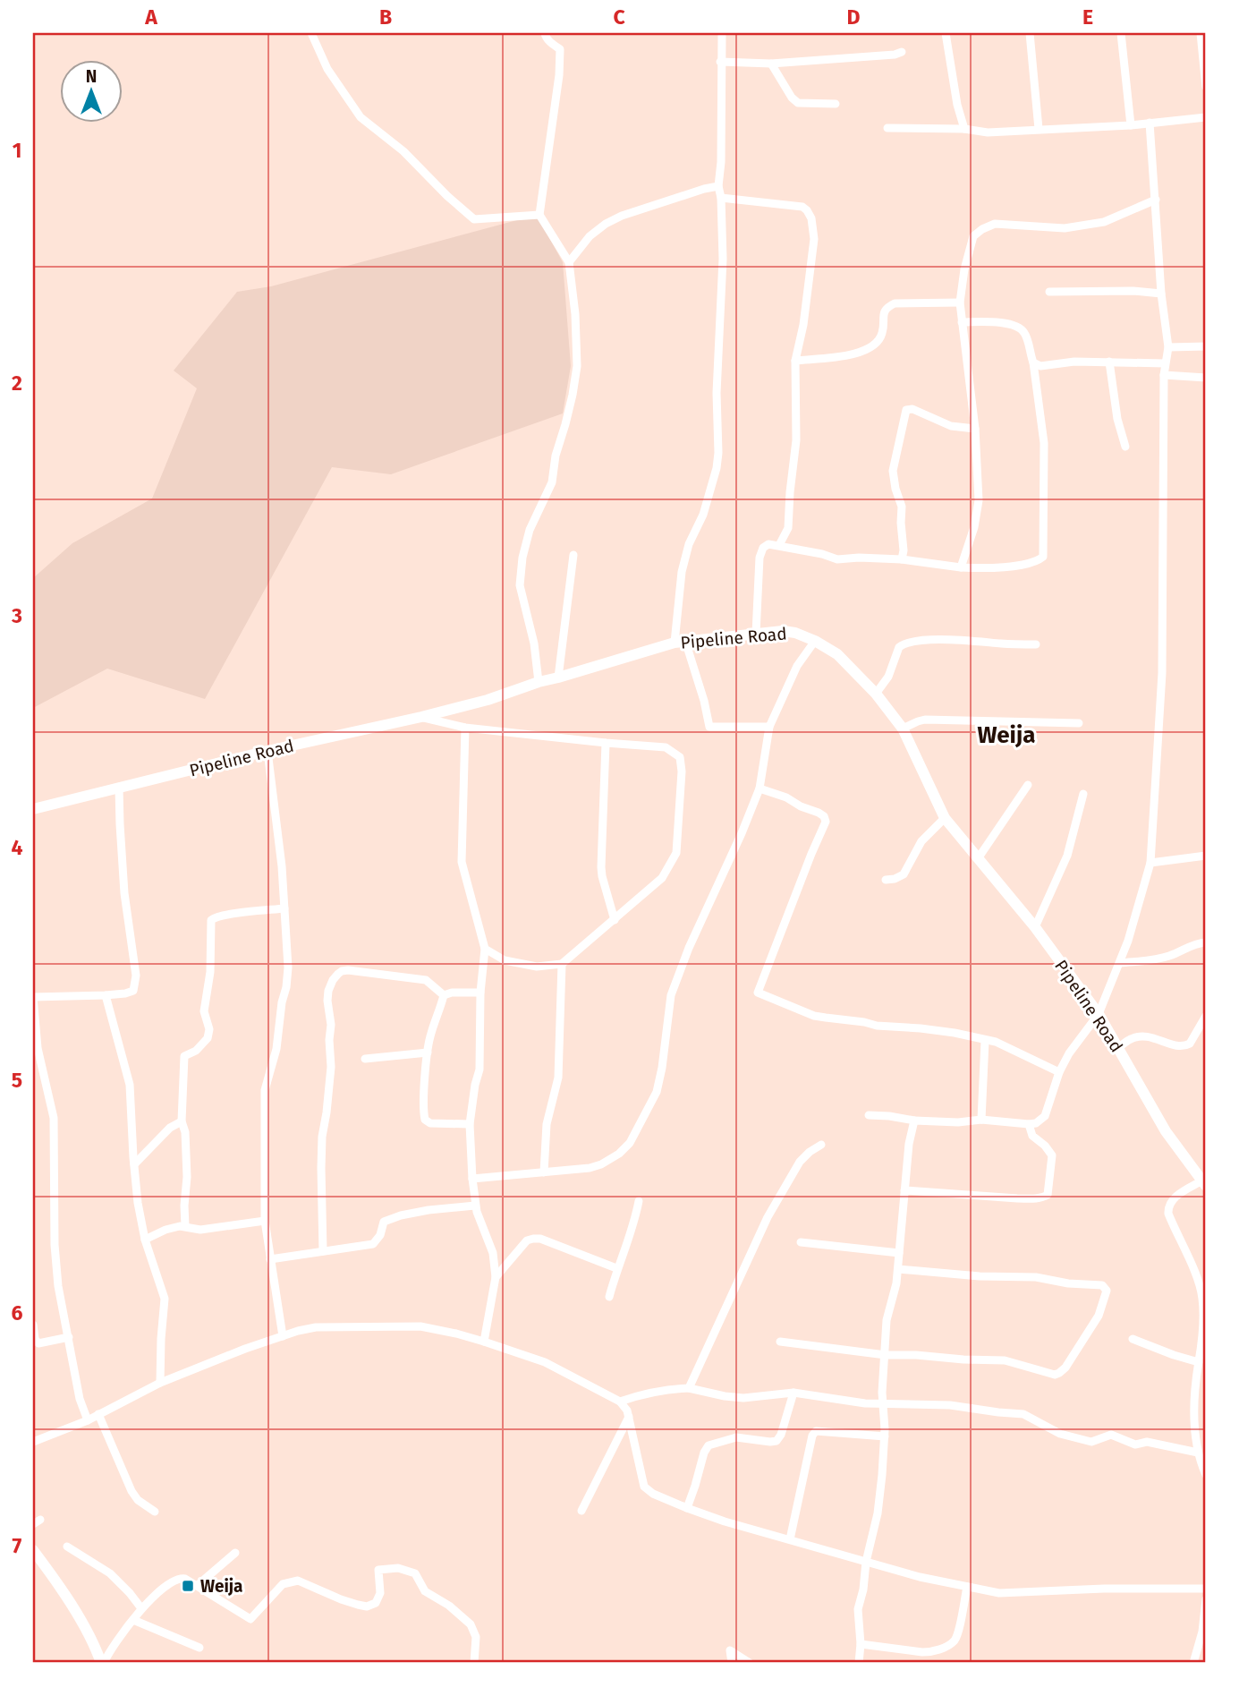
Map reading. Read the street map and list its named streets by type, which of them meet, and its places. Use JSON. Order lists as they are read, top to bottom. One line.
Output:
{"streets":{"street":["Pipeline Road"]},"districts":["Weija"],"places":{"transit":["Weija"]},"north":"top","grid":{"columns":["A","B","C","D","E"],"rows":["1","2","3","4","5","6","7"]}}
